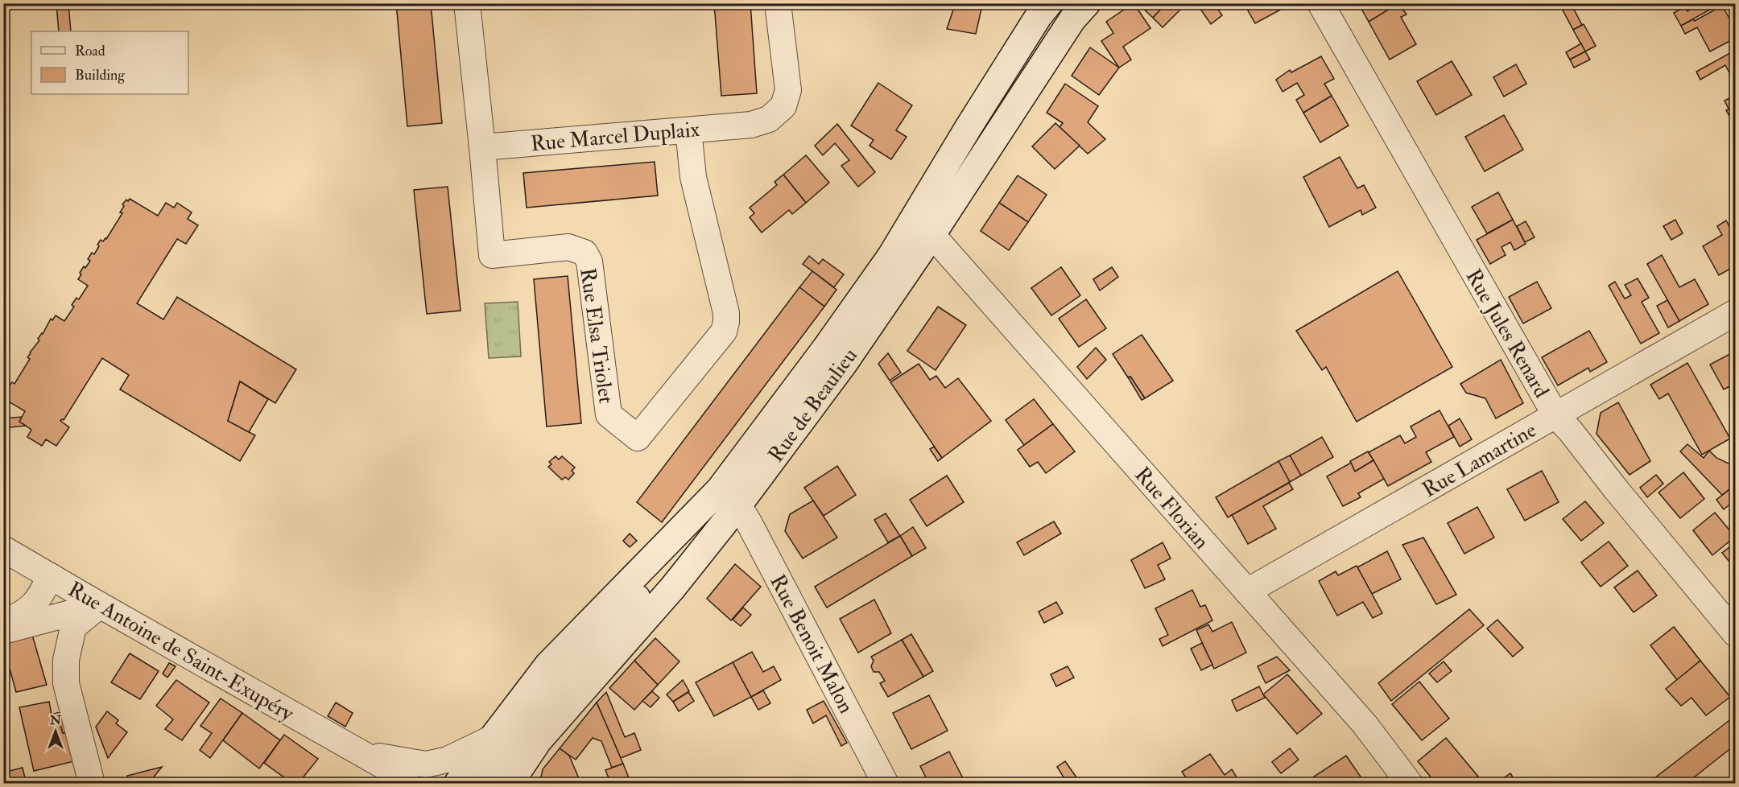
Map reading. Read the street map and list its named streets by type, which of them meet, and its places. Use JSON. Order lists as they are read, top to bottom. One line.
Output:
{"streets":{"main road":["Rue de Beaulieu"],"street":["Rue Marcel Duplaix","Rue Jules Renard","Rue Elsa Triolet","Rue Lamartine","Rue Florian","Rue Benoit Malon","Rue Antoine de Saint-Exupéry"]},"crossings":[["Rue Marcel Duplaix","Rue Elsa Triolet"],["Rue Jules Renard","Rue Lamartine"],["Rue de Beaulieu","Rue Florian"],["Rue de Beaulieu","Rue Benoit Malon"],["Rue de Beaulieu","Rue Antoine de Saint-Exupéry"],["Rue Lamartine","Rue Florian"]],"legend":["Road","Building"],"north":"top"}
